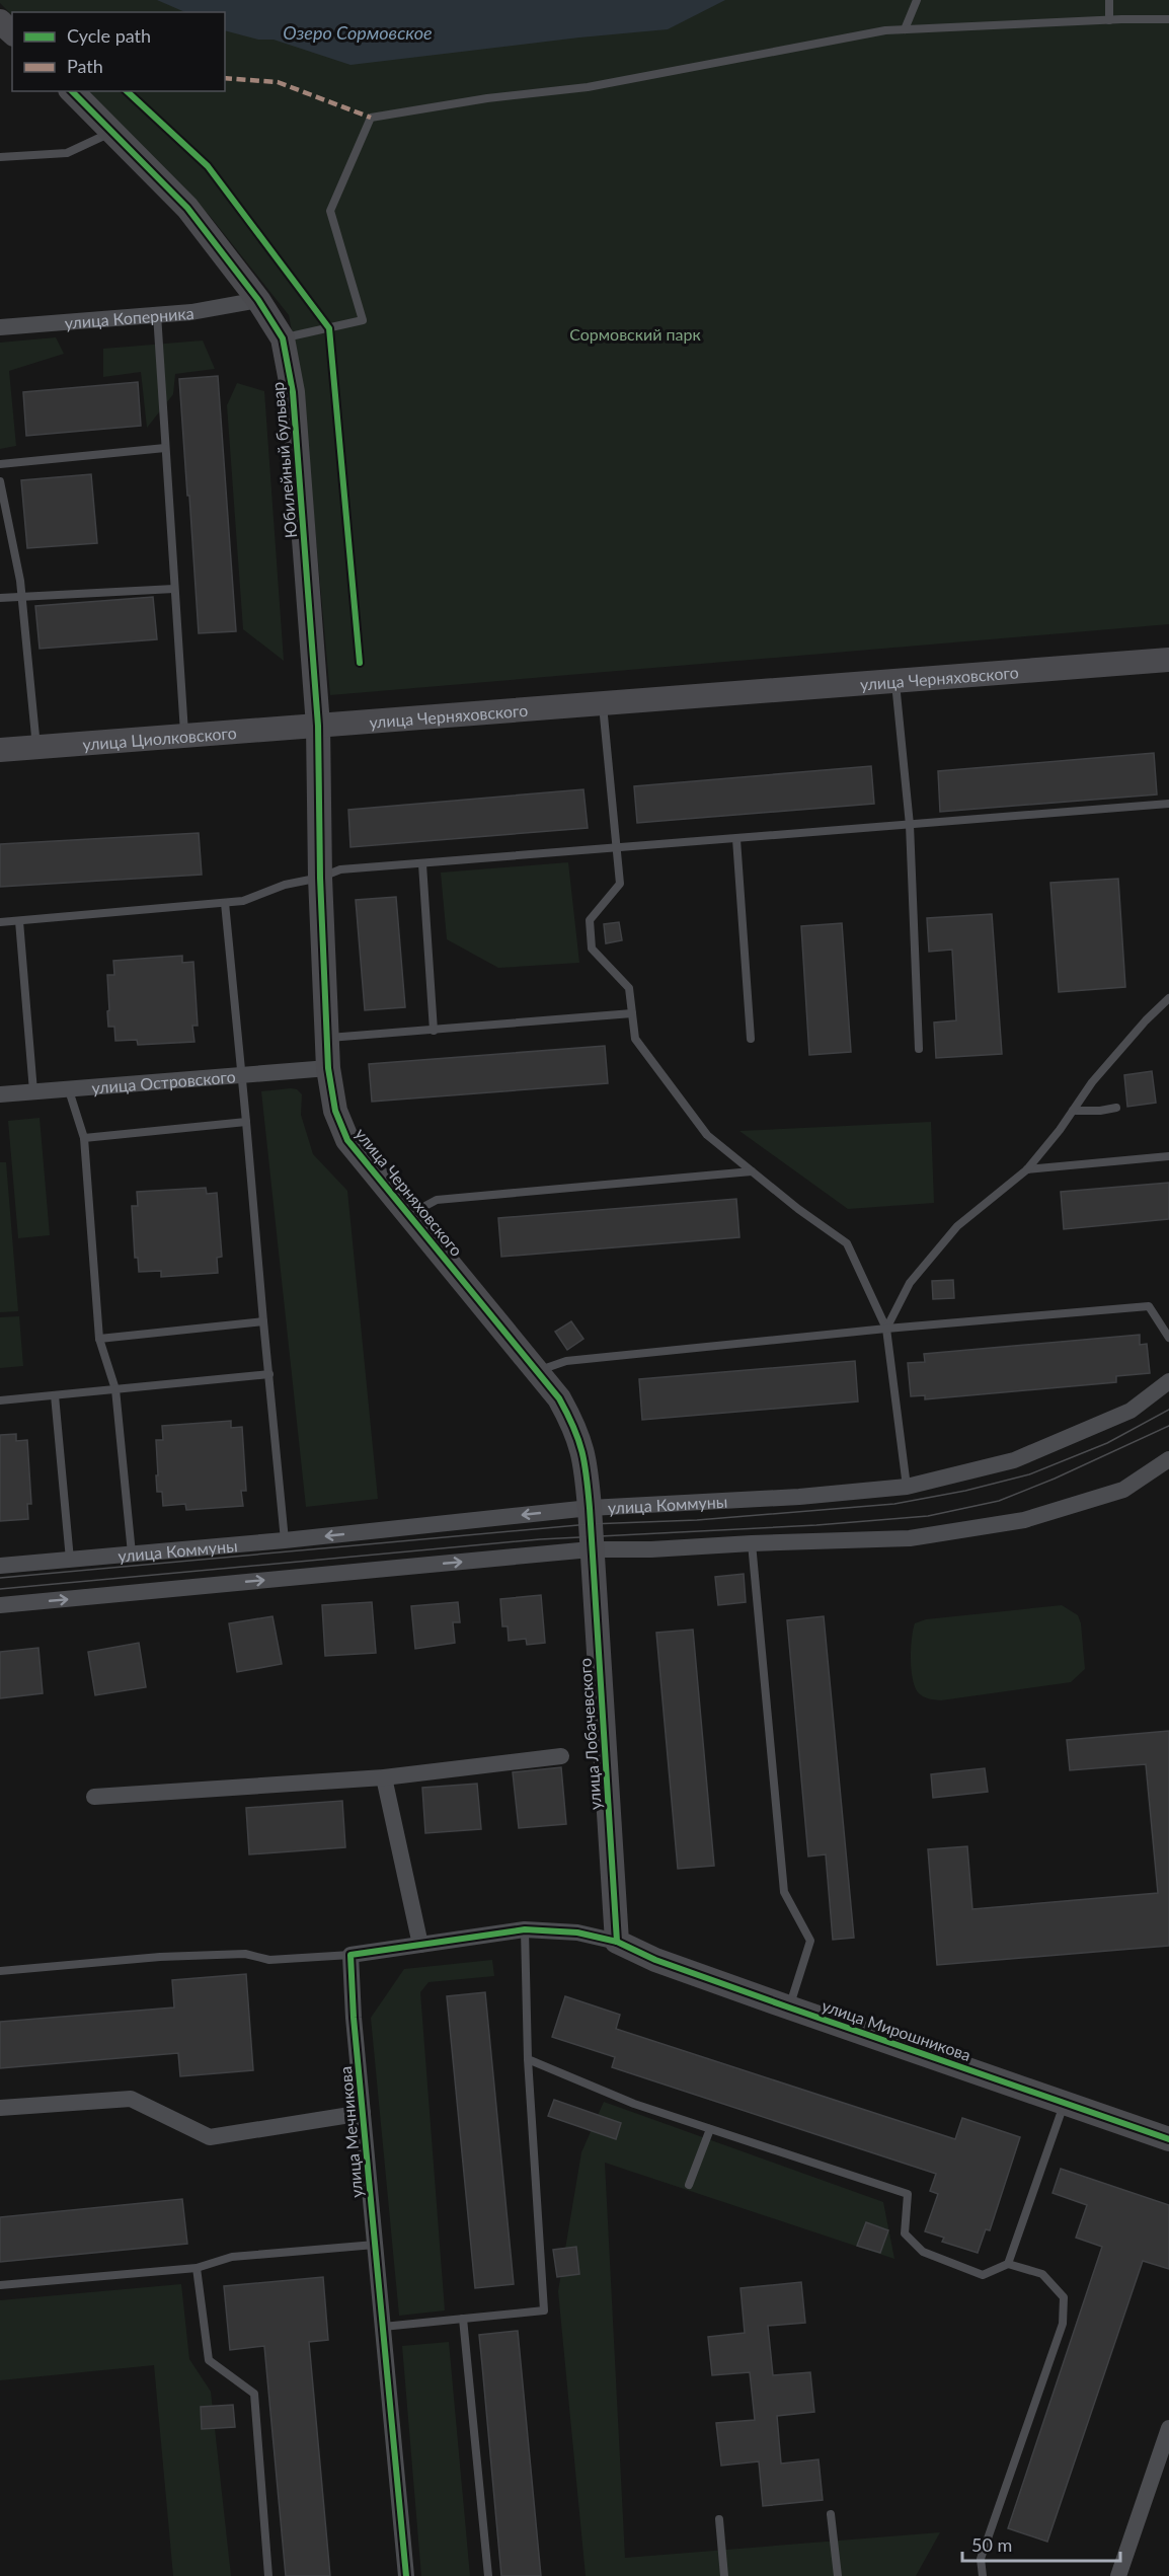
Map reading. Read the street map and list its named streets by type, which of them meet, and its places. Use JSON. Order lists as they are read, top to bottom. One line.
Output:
{"streets":{"street":["улица Коперника","Юбилейный бульвар","улица Черняховского","улица Циолковского","улица Островского","улица Коммуны","улица Лобачевского","улица Мирошникова","улица Мечникова"]},"crossings":[["улица Коперника","Юбилейный бульвар"],["Юбилейный бульвар","улица Черняховского"],["Юбилейный бульвар","улица Циолковского"],["улица Черняховского","улица Циолковского"],["улица Черняховского","улица Островского"],["улица Черняховского","улица Коммуны"],["улица Черняховского","улица Лобачевского"],["улица Коммуны","улица Лобачевского"],["улица Лобачевского","улица Мирошникова"]],"water":["Озеро Сормовское"],"parks":["Сормовский парк"],"legend":["Cycle path","Path"],"scale_bar":"50 m"}
